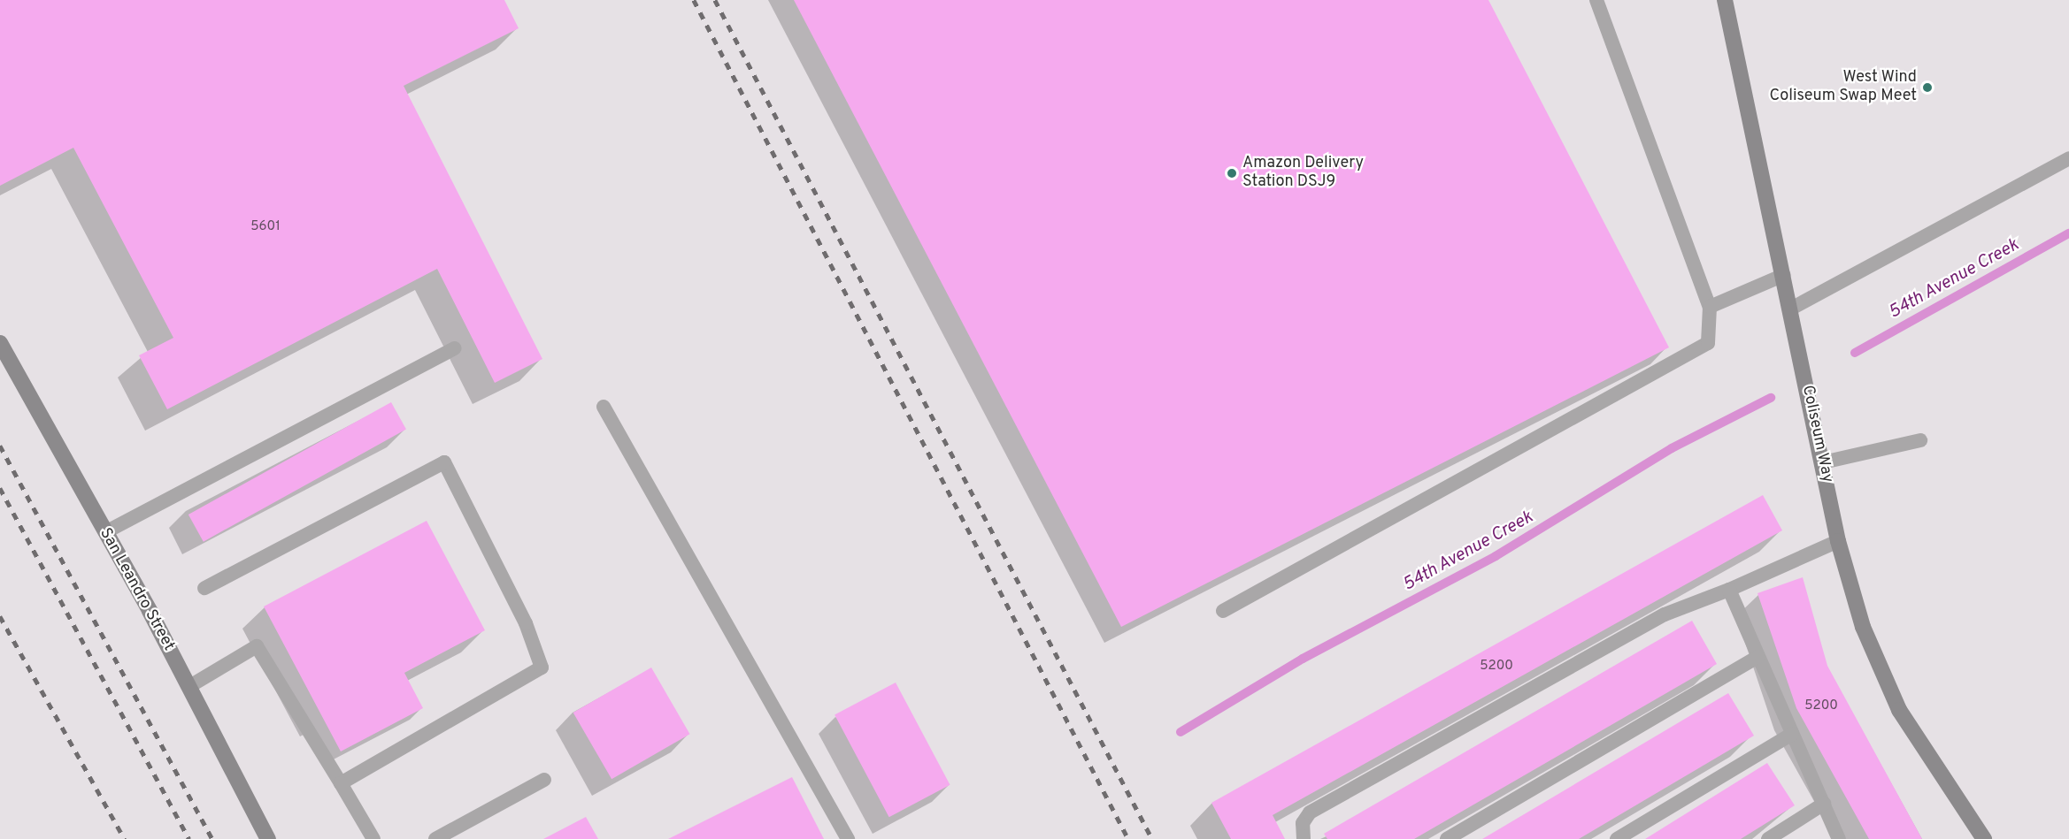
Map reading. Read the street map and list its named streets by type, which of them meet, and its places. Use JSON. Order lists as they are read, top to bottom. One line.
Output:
{"streets":{"street":["Coliseum Way","San Leandro Street"]},"water":["54th Avenue Creek"],"places":["West Wind Coliseum Swap Meet","Amazon Delivery Station DSJ9"],"house_numbers":["5601","5200","5200"]}
